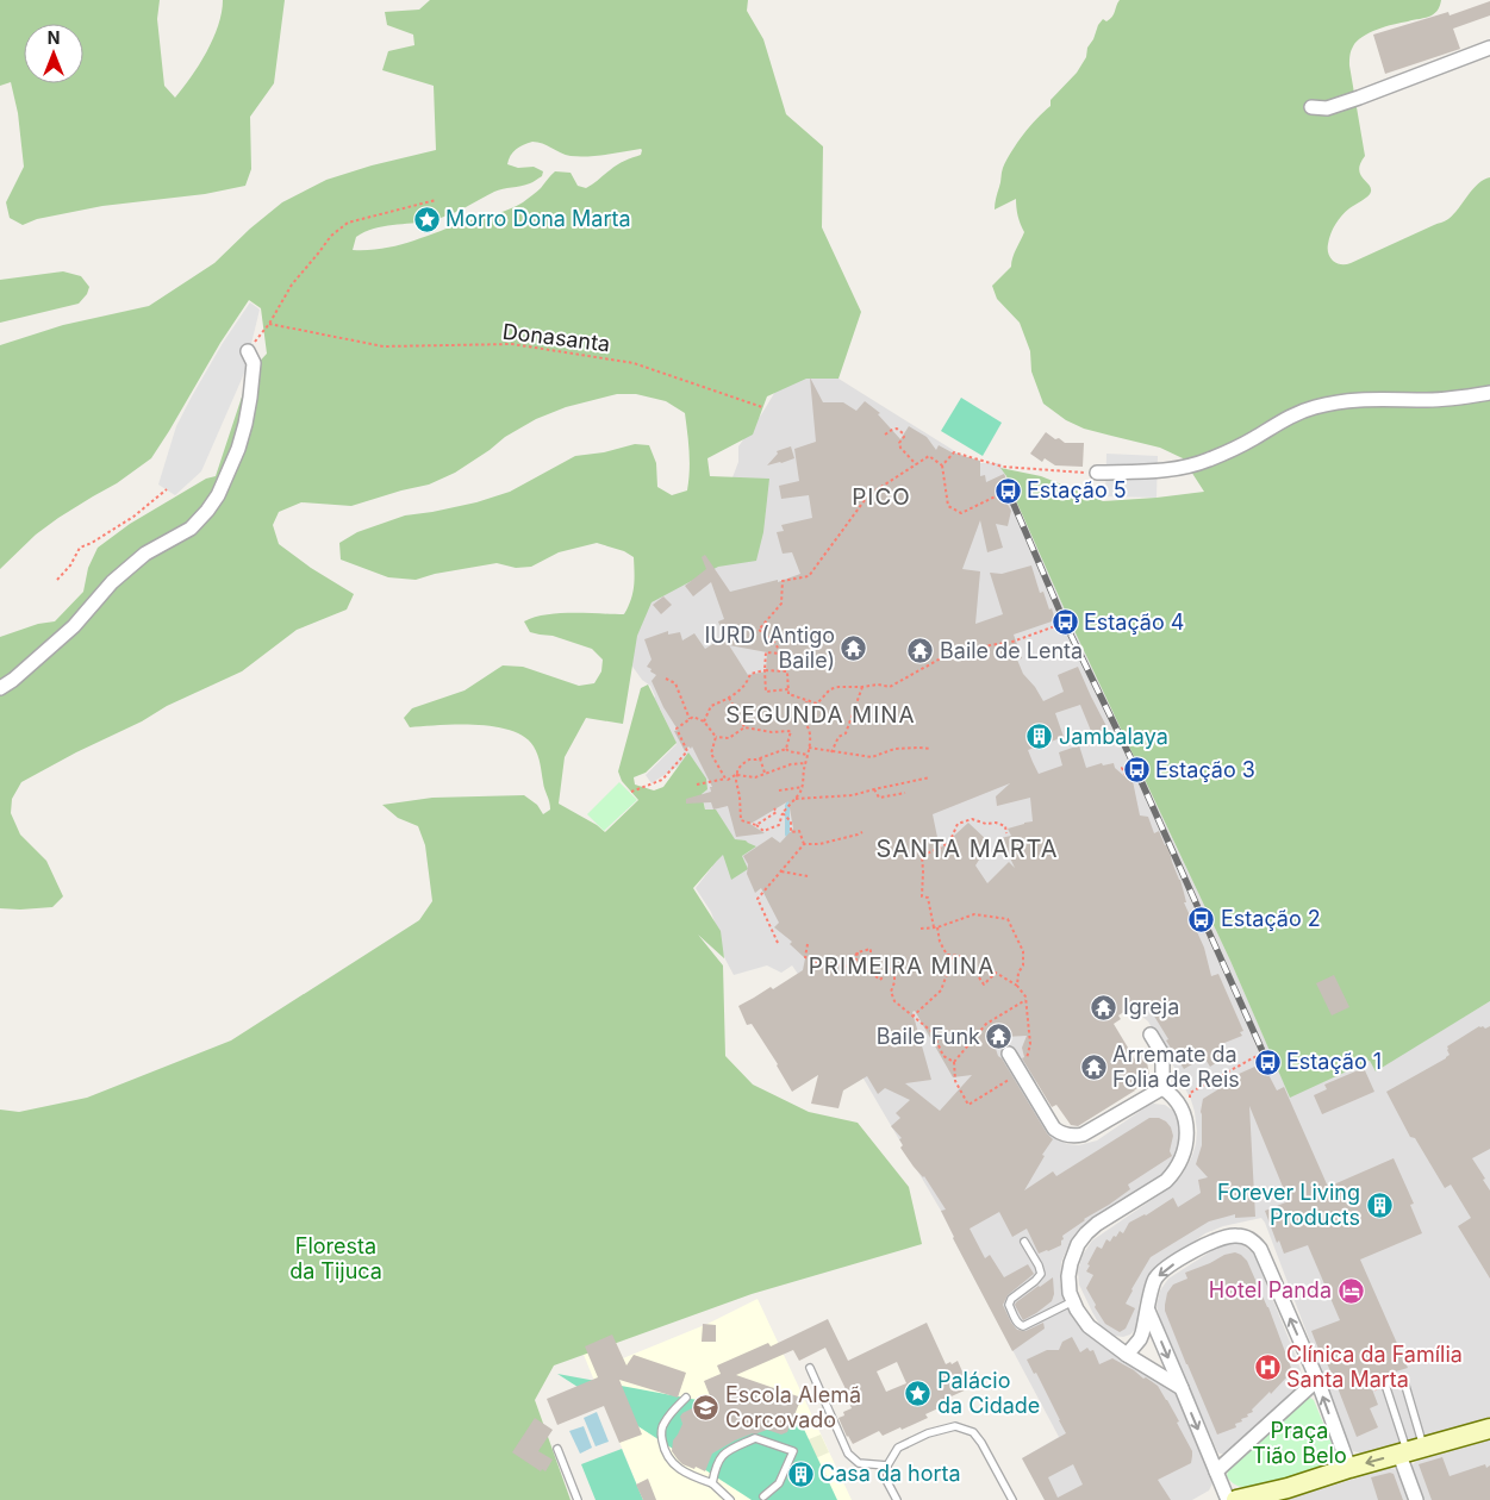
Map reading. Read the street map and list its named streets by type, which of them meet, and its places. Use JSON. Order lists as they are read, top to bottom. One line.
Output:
{"streets":{"path":["Donasanta"]},"districts":["PICO","SEGUNDA MINA","SANTA MARTA","PRIMEIRA MINA"],"parks":["Floresta da Tijuca","Praça Tião Belo"],"places":{"place":["Morro Dona Marta","Palácio da Cidade"],"bus stop":["Estação 5","Estação 4","Estação 3","Estação 2","Estação 1"],"temple":["IURD (Antigo Baile)","Baile de Lenta","Igreja","Baile Funk","Arremate da Folia de Reis"],"building":["Jambalaya","Forever Living Products","Casa da horta"],"hotel":["Hotel Panda"],"hospital":["Clínica da Família Santa Marta"],"school or university":["Escola Alemã Corcovado"]},"north":"top"}
